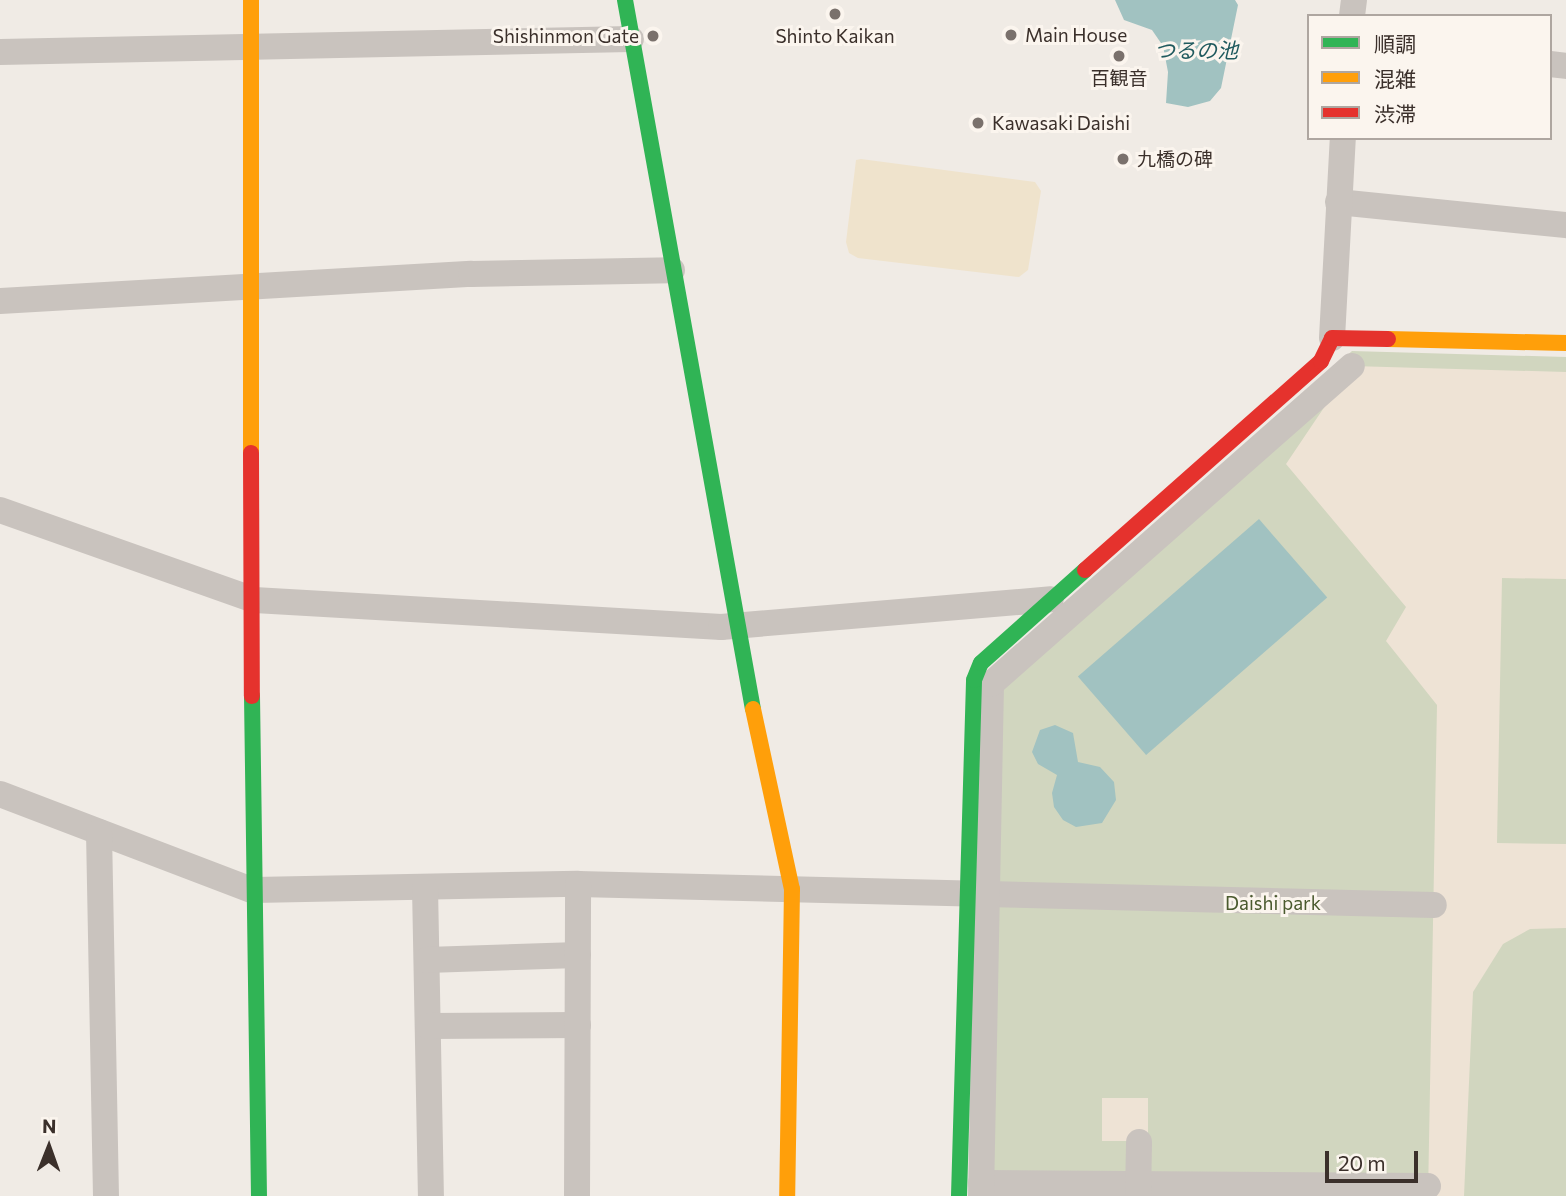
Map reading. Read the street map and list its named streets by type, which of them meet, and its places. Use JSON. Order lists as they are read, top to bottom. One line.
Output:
{"water":["つるの池"],"parks":["Daishi park"],"places":["Shinto Kaikan","Main House","Shishinmon Gate","百観音","Kawasaki Daishi","九橋の碑"],"legend":["順調","混雑","渋滞"],"scale_bar":"20 m","north":"top"}
